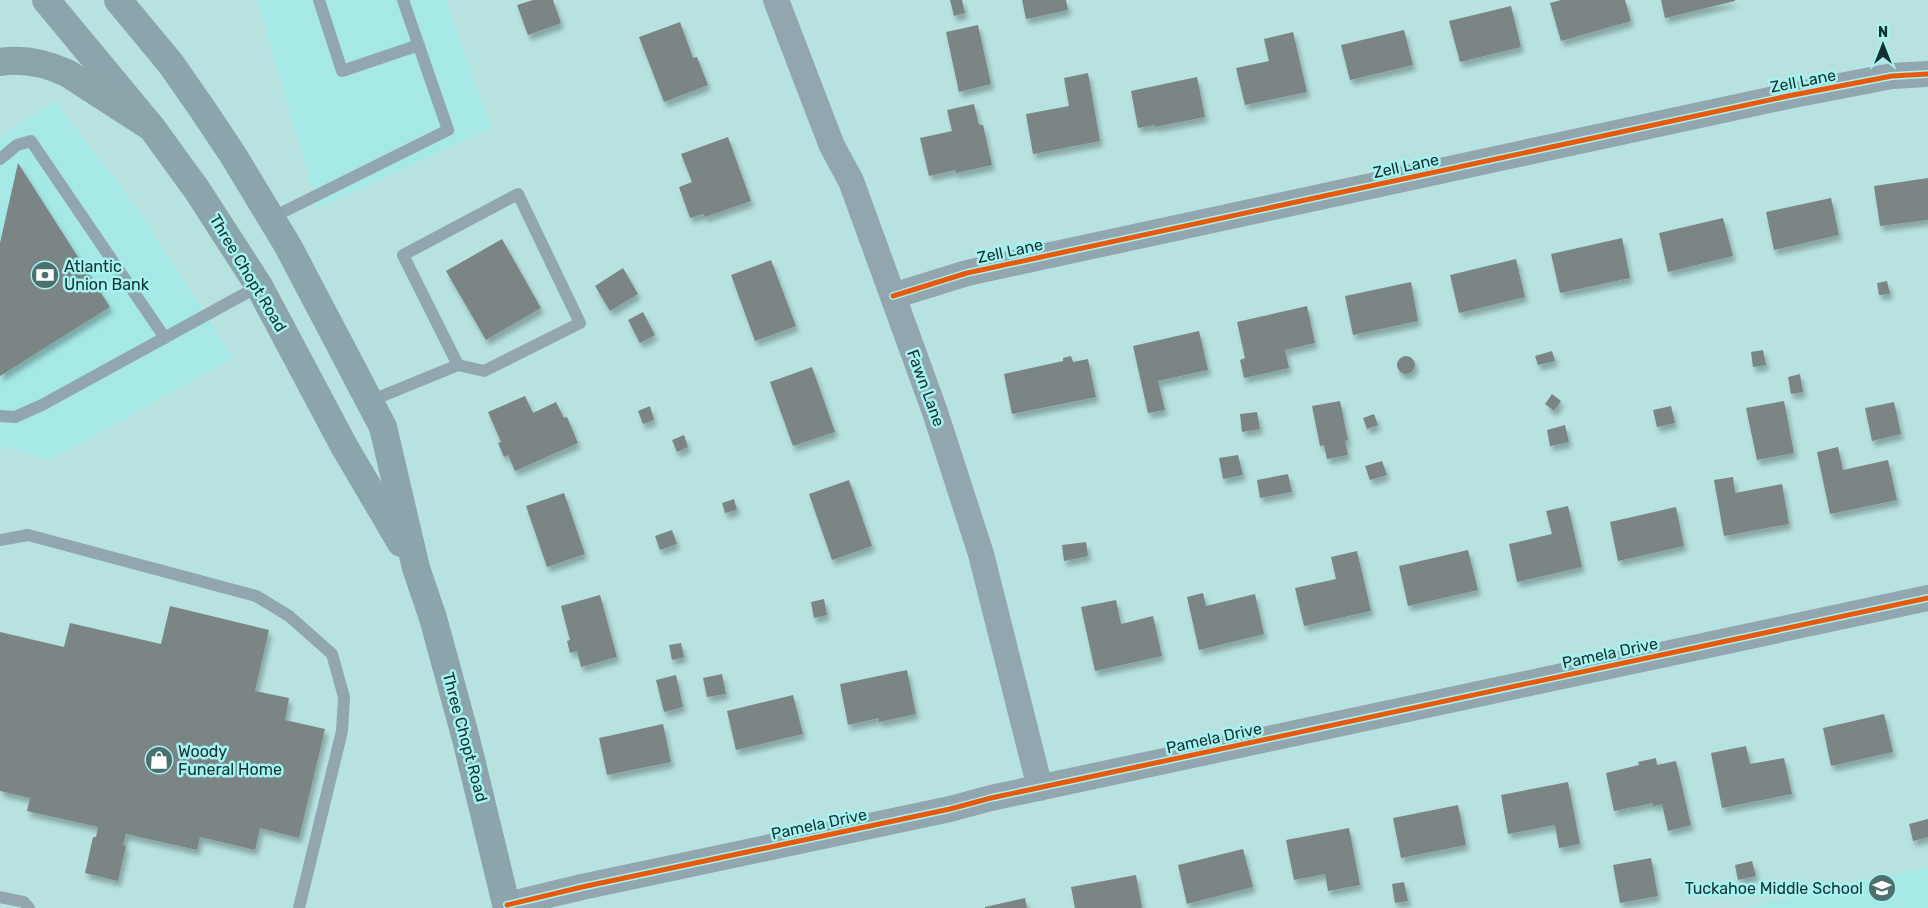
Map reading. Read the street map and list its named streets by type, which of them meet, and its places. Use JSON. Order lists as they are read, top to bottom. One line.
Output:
{"streets":{"main road":["Three Chopt Road"],"street":["Zell Lane","Fawn Lane","Pamela Drive"]},"crossings":[["Zell Lane","Fawn Lane"],["Three Chopt Road","Pamela Drive"],["Fawn Lane","Pamela Drive"]],"places":{"bank":["Atlantic Union Bank"],"shop":["Woody Funeral Home"],"school or university":["Tuckahoe Middle School"]},"north":"top"}
